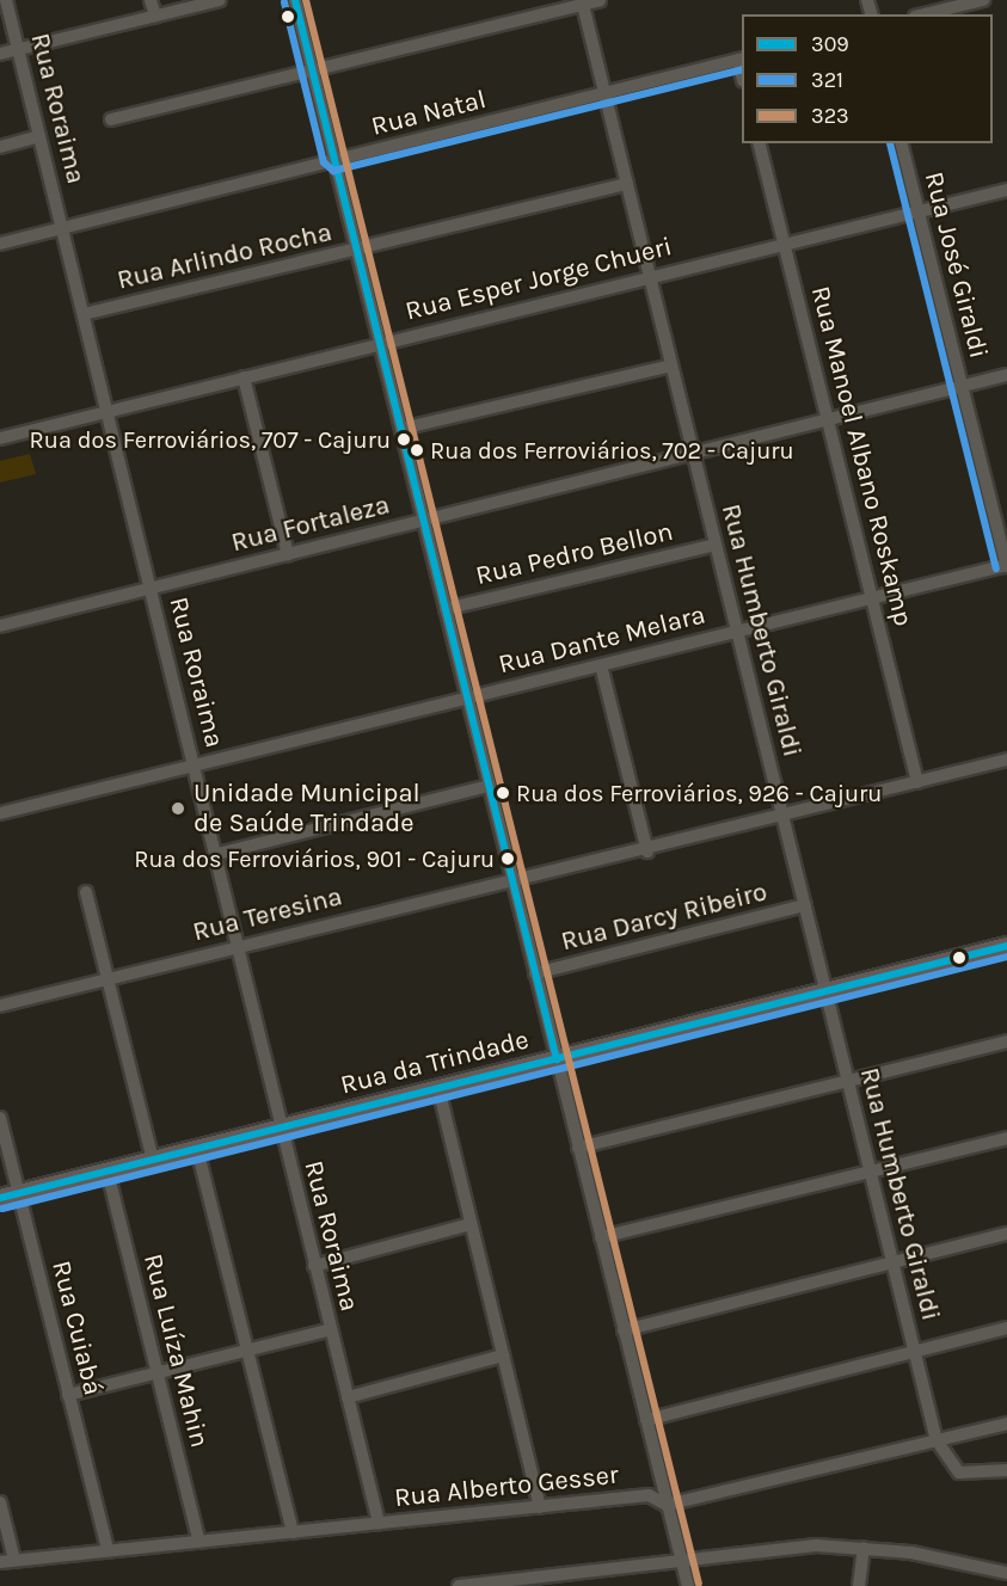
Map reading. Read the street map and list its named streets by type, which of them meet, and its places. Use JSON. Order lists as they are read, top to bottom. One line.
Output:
{"streets":{"main road":["Rua da Trindade"],"street":["Rua Roraima","Rua Natal","Rua Arlindo Rocha","Rua José Giraldi","Rua Esper Jorge Chueri","Rua Manoel Albano Roskamp","Rua Fortaleza","Rua Pedro Bellon","Rua Humberto Giraldi","Rua Dante Melara","Rua Teresina","Rua Darcy Ribeiro","Rua Cuiabá","Rua Luíza Mahin","Rua Alberto Gesser"]},"crossings":[["Rua Roraima","Rua Natal"],["Rua Roraima","Rua Arlindo Rocha"],["Rua Roraima","Rua Esper Jorge Chueri"],["Rua Roraima","Rua Fortaleza"],["Rua Roraima","Rua Dante Melara"],["Rua Roraima","Rua Teresina"],["Rua Roraima","Rua da Trindade"],["Rua Roraima","Rua Alberto Gesser"],["Rua Natal","Rua Humberto Giraldi"],["Rua Arlindo Rocha","Rua Humberto Giraldi"],["Rua José Giraldi","Rua Esper Jorge Chueri"],["Rua José Giraldi","Rua Fortaleza"],["Rua José Giraldi","Rua Dante Melara"],["Rua Esper Jorge Chueri","Rua Manoel Albano Roskamp"],["Rua Esper Jorge Chueri","Rua Humberto Giraldi"],["Rua Manoel Albano Roskamp","Rua Fortaleza"],["Rua Manoel Albano Roskamp","Rua Dante Melara"],["Rua Manoel Albano Roskamp","Rua Teresina"],["Rua Fortaleza","Rua Humberto Giraldi"],["Rua Pedro Bellon","Rua Humberto Giraldi"],["Rua Humberto Giraldi","Rua Dante Melara"],["Rua Humberto Giraldi","Rua Teresina"],["Rua Humberto Giraldi","Rua Darcy Ribeiro"],["Rua Humberto Giraldi","Rua da Trindade"],["Rua Humberto Giraldi","Rua Alberto Gesser"],["Rua da Trindade","Rua Cuiabá"],["Rua da Trindade","Rua Luíza Mahin"],["Rua Cuiabá","Rua Alberto Gesser"],["Rua Luíza Mahin","Rua Alberto Gesser"]],"places":["Rua dos Ferroviários, 707 - Cajuru","Rua dos Ferroviários, 702 - Cajuru","Rua dos Ferroviários, 926 - Cajuru","Unidade Municipal de Saúde Trindade","Rua dos Ferroviários, 901 - Cajuru"],"lines":["transit line 309","transit line 323","transit line 321"],"legend":["309","321","323"]}
